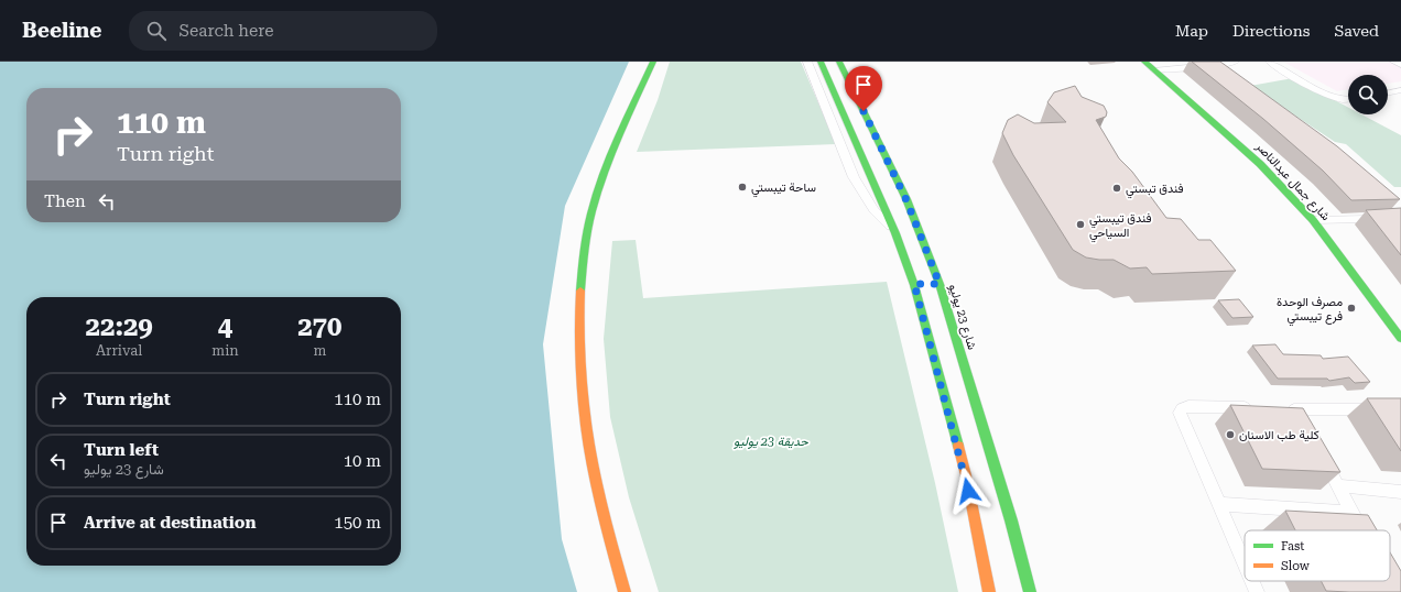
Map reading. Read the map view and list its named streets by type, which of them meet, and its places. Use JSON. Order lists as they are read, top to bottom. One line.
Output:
{"streets":{"main road":["شارع جمال عبدالناصر","شارع 23 يوليو"]},"parks":["حديقة 23 يوليو"],"places":["ساحة تيبستي","فندق تبستي","فندق تيبستي السياحي","مصرف الوحدة فرع تيبستي","كلية طب الاسنان"],"legend":["Fast","Slow"],"page":{"header":"Beeline","search":"Search here","nav":["Map","Directions","Saved"],"turn":["110 m","Turn right"],"then":"Then","eta":["22:29","Arrival","4","min","270","m"],"list":[{"name":"Turn right","value":"110 m"},{"name":"Turn left","note":"شارع 23 يوليو","value":"10 m"},{"name":"Arrive at destination","value":"150 m"}]}}
